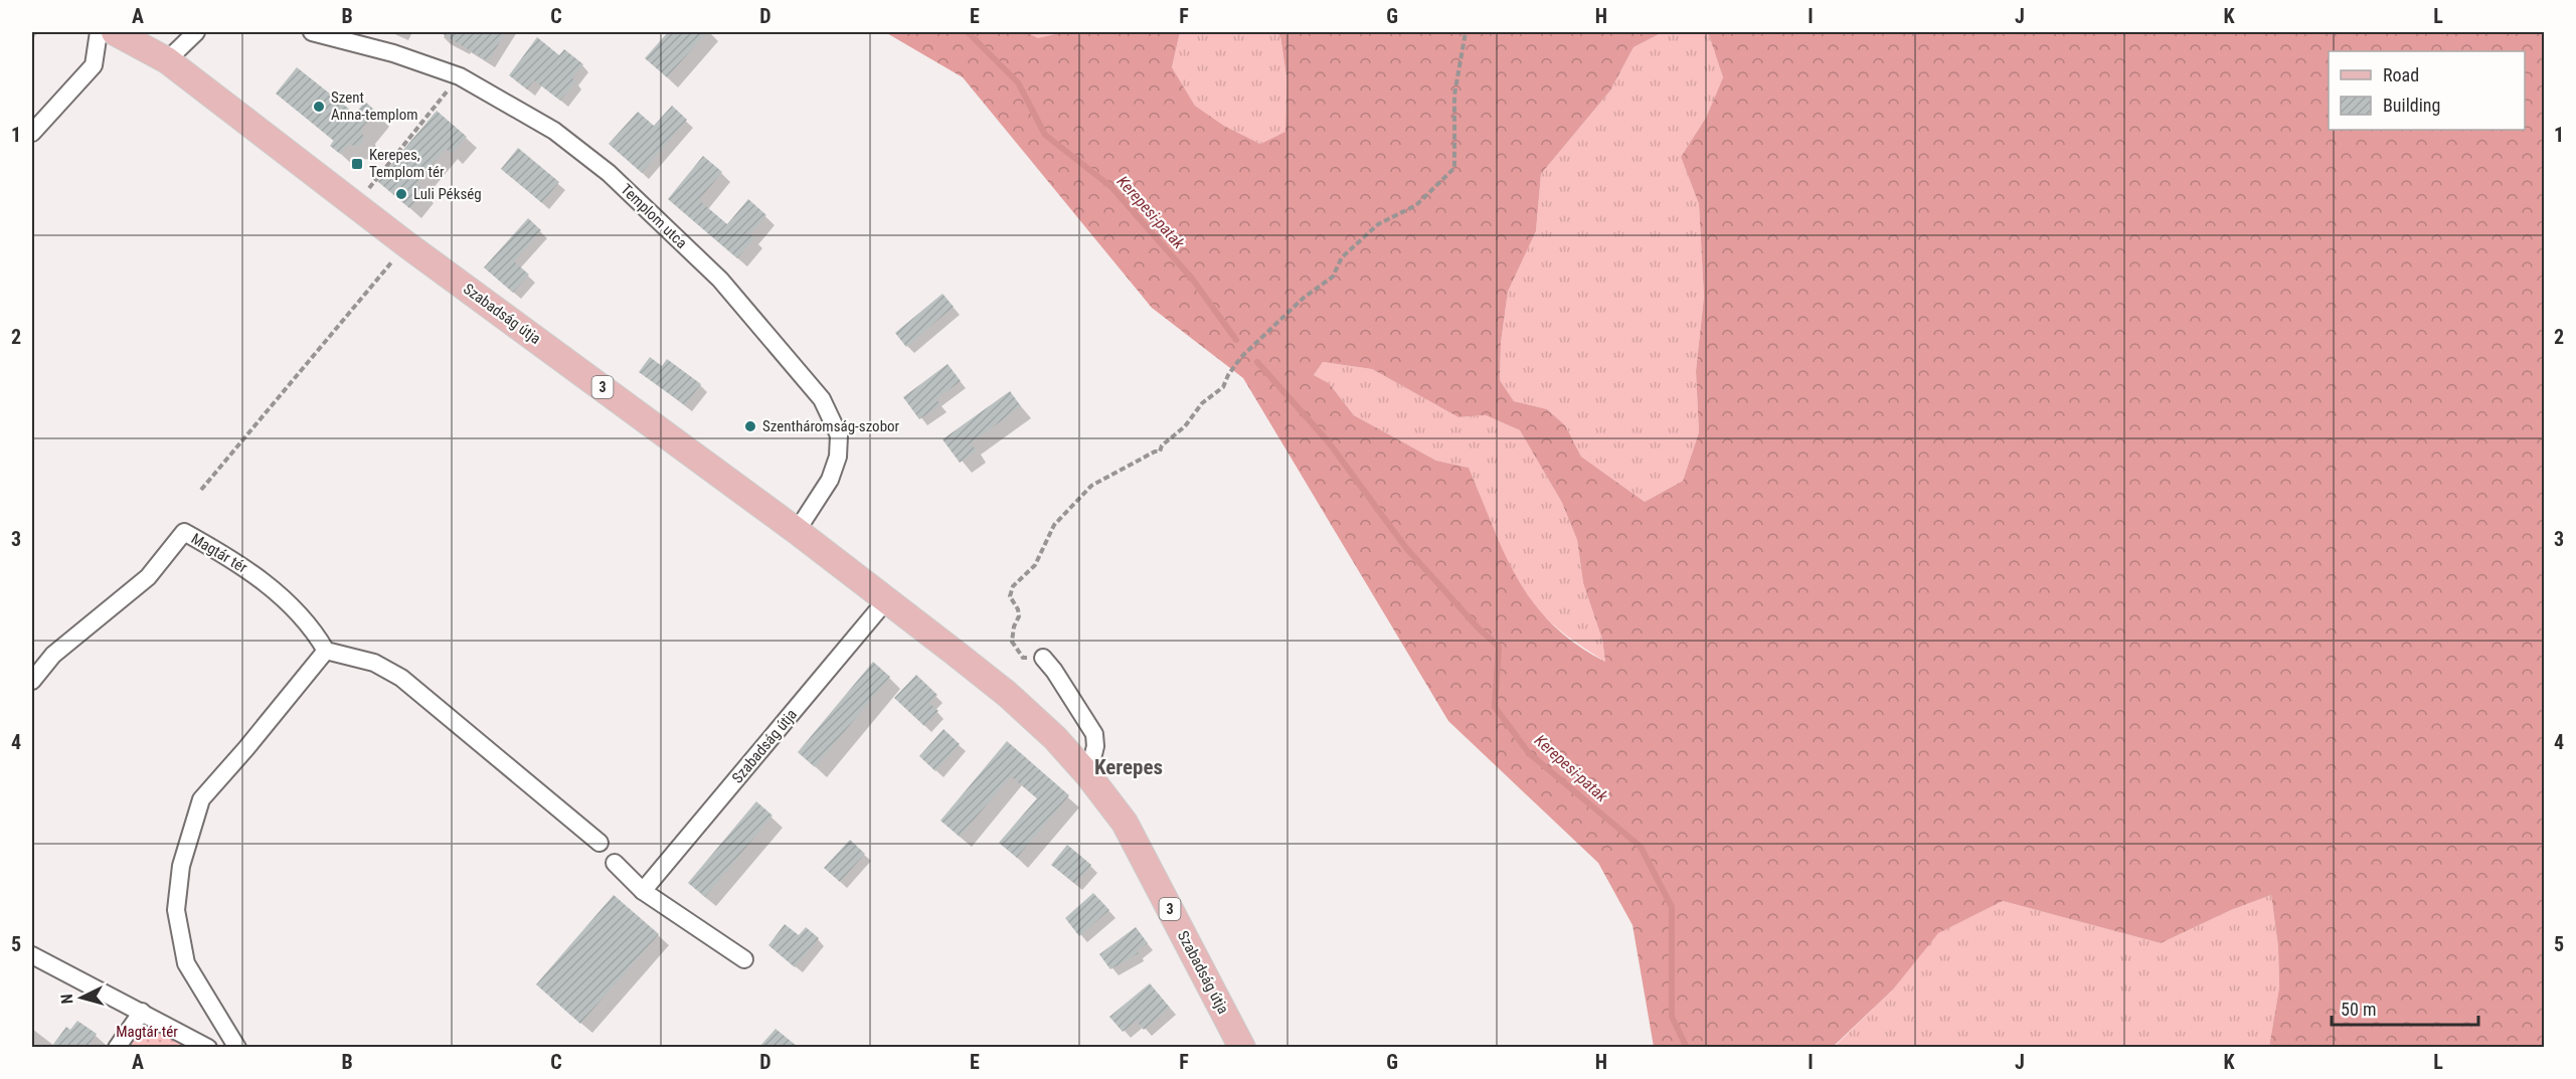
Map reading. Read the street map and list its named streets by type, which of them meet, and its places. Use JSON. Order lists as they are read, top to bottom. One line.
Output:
{"streets":{"main road":["Szabadság útja","3"],"street":["Templom utca","Magtár tér"]},"crossings":[["Templom utca","Szabadság útja"]],"districts":["Kerepes"],"water":["Kerepesi-patak"],"parks":["Magtár tér"],"places":{"other":["Szent Anna-templom","Luli Pékség","Szentháromság-szobor"],"transit":["Kerepes, Templom tér"]},"legend":["Road","Building"],"scale_bar":"50 m","north":"left","grid":{"columns":["A","B","C","D","E","F","G","H","I","J","K","L"],"rows":["1","2","3","4","5"]}}
